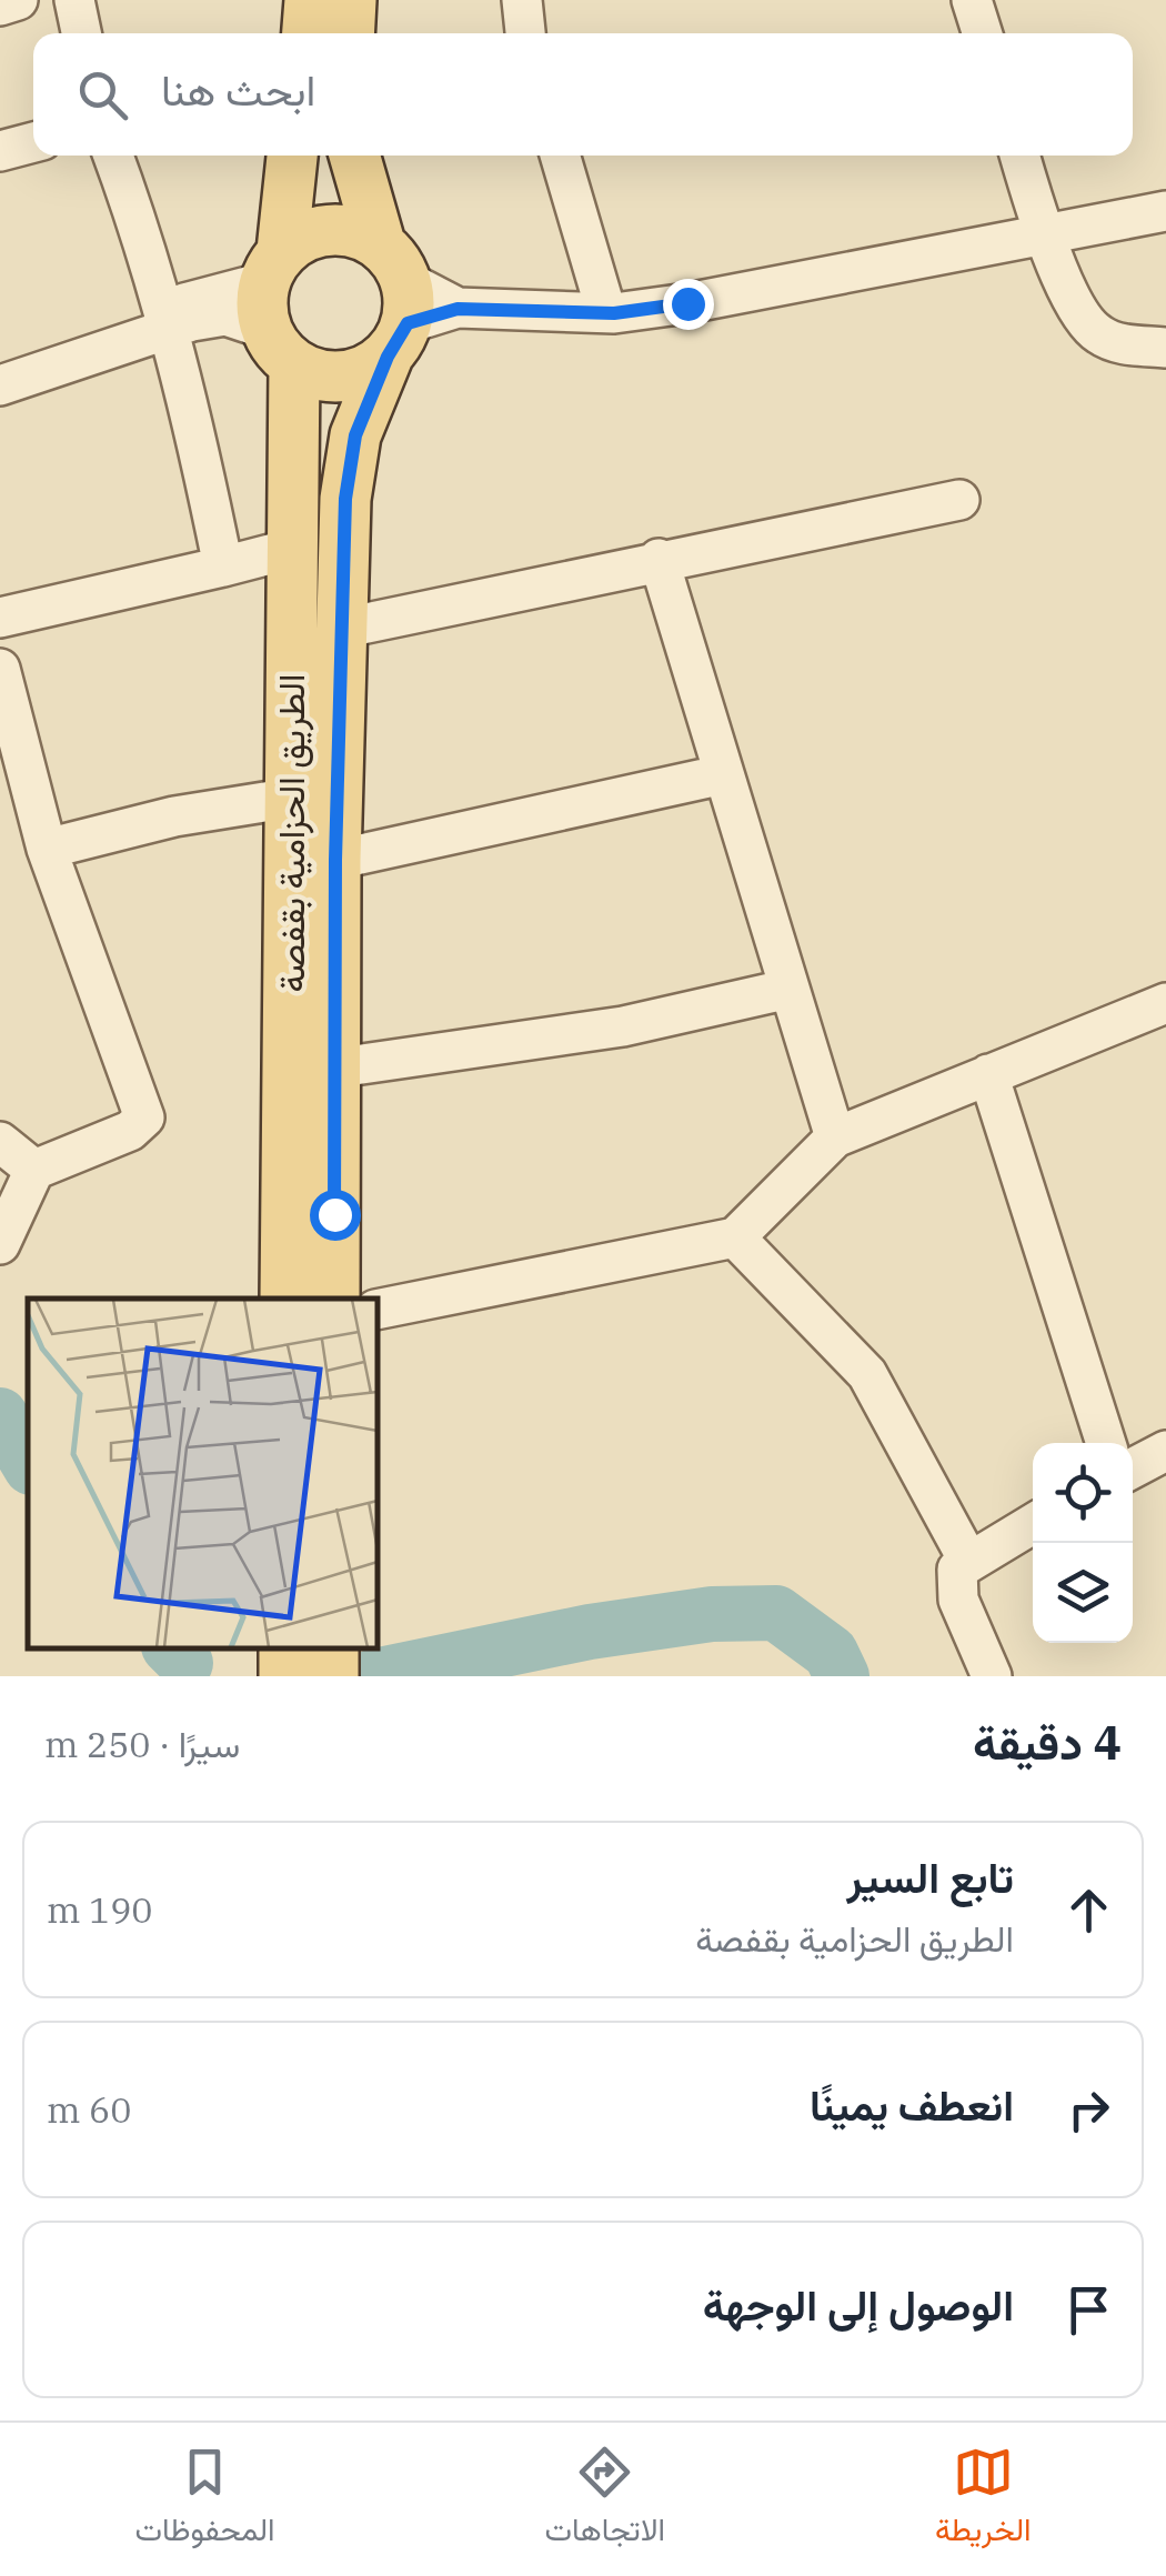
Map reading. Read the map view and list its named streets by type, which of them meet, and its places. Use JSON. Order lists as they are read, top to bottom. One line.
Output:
{"streets":{"main road":["الطريق الحزامية بقفصة"]},"page":{"search":"ابحث هنا","heading":["4 دقيقة","سيرًا · 250 m"],"list":[["تابع السير","الطريق الحزامية بقفصة","190 m"],["انعطف يمينًا","60 m"],"الوصول إلى الوجهة"],"nav":["الخريطة","الاتجاهات","المحفوظات"]}}
